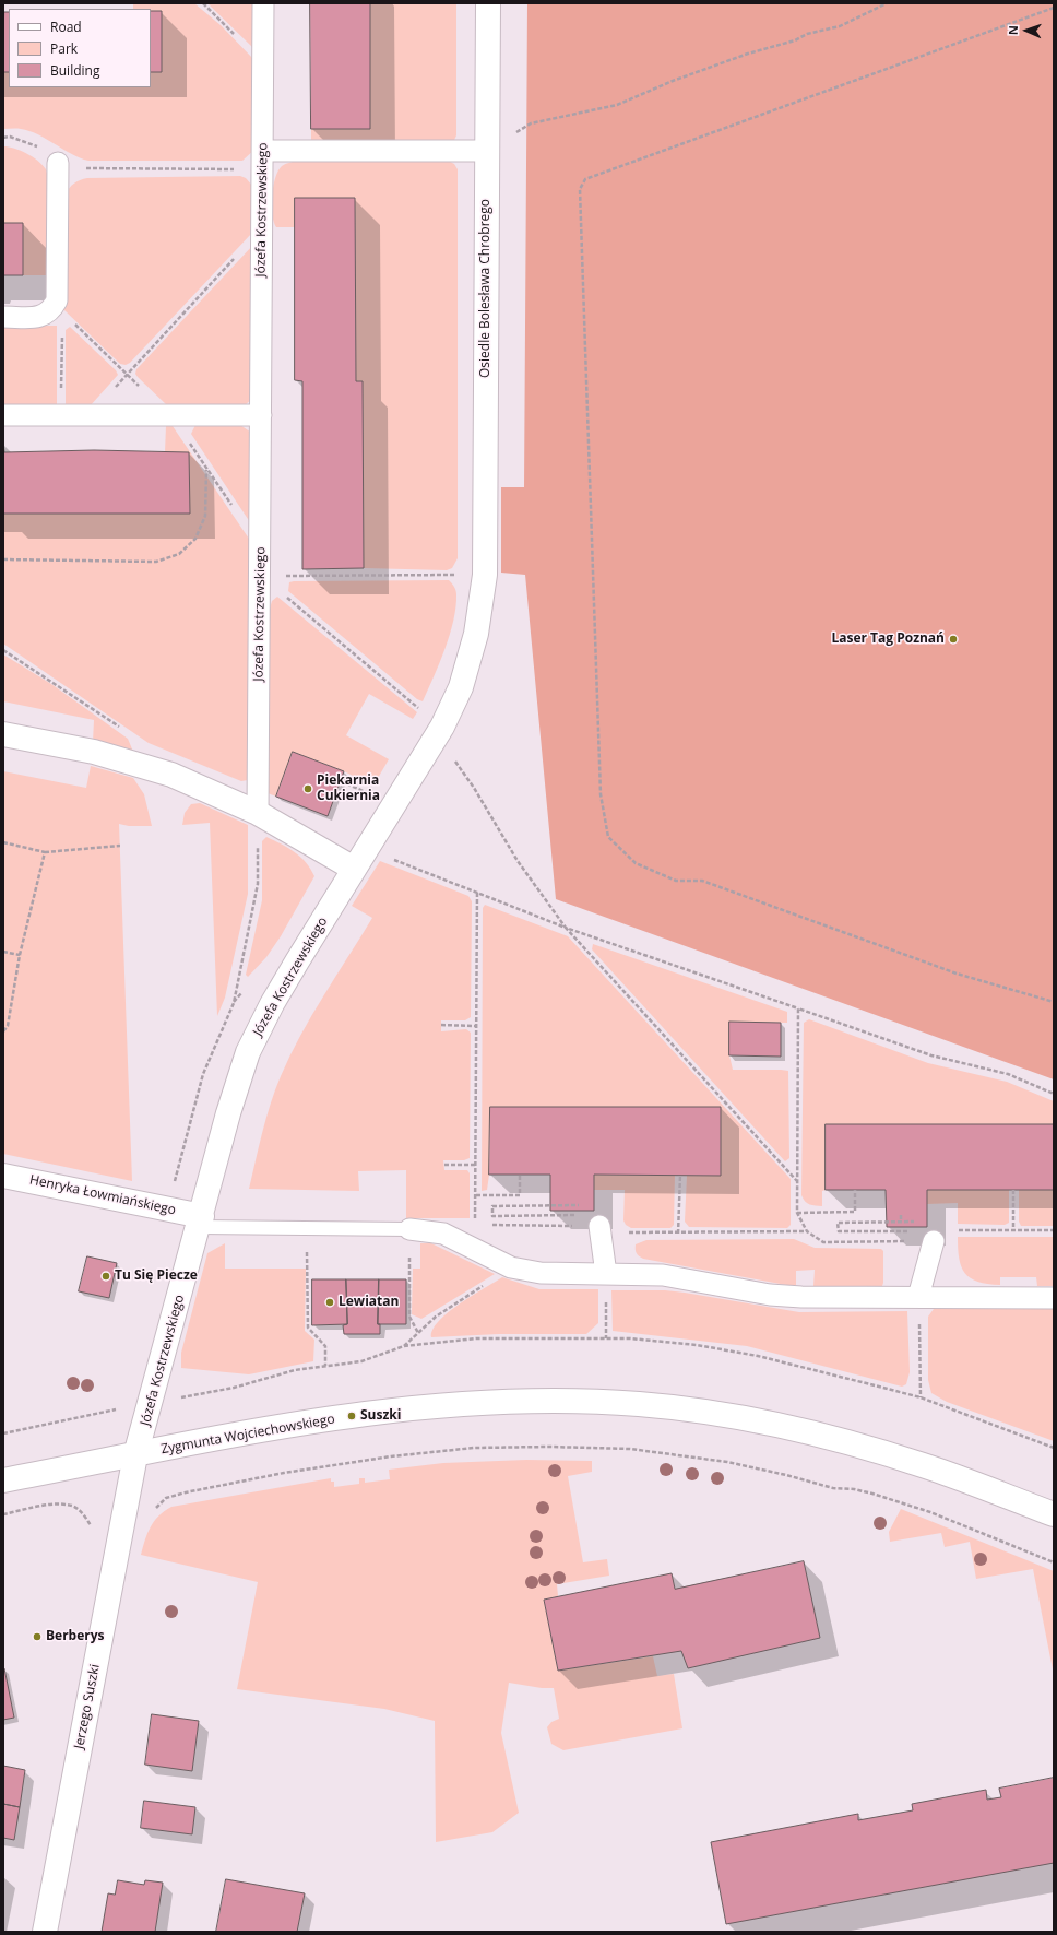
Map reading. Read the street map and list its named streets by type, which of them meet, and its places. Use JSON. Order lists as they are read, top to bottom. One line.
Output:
{"streets":{"street":["Józefa Kostrzewskiego","Osiedle Bolesława Chrobrego","Henryka Łowmiańskiego","Zygmunta Wojciechowskiego","Jerzego Suszki"]},"crossings":[["Józefa Kostrzewskiego","Osiedle Bolesława Chrobrego"],["Józefa Kostrzewskiego","Henryka Łowmiańskiego"],["Józefa Kostrzewskiego","Zygmunta Wojciechowskiego"],["Józefa Kostrzewskiego","Jerzego Suszki"],["Zygmunta Wojciechowskiego","Jerzego Suszki"]],"places":["Laser Tag Poznań","Piekarnia Cukiernia","Tu Się Piecze","Lewiatan","Suszki","Berberys"],"legend":["Road","Park","Building"],"north":"left"}
